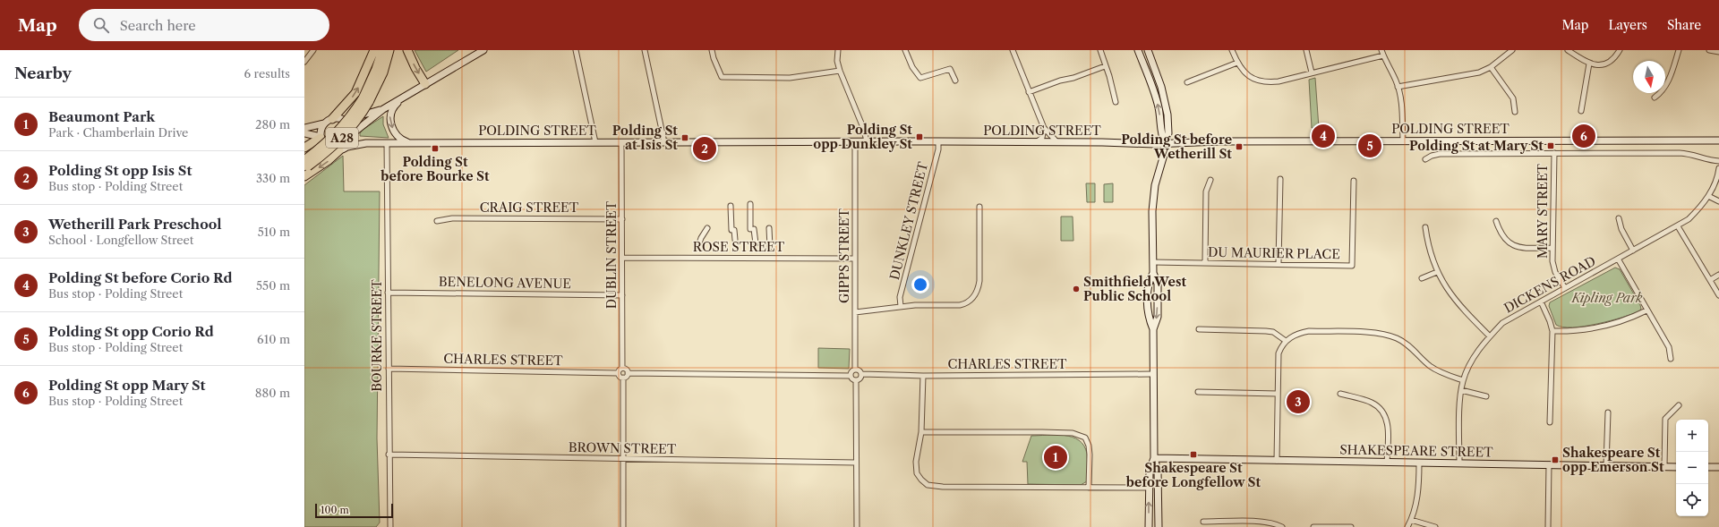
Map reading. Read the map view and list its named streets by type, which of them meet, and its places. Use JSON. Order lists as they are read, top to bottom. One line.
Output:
{"streets":{"highway":["A28"],"main road":["POLDING STREET","SHAKESPEARE STREET"],"street":["CRAIG STREET","MARY STREET","DUNKLEY STREET","ROSE STREET","DU MAURIER PLACE","DUBLIN STREET","GIPPS STREET","BENELONG AVENUE","DICKENS ROAD","BOURKE STREET","CHARLES STREET","BROWN STREET"]},"crossings":[["POLDING STREET","DUNKLEY STREET"],["POLDING STREET","DUBLIN STREET"],["POLDING STREET","GIPPS STREET"],["POLDING STREET","BOURKE STREET"],["CRAIG STREET","DUBLIN STREET"],["MARY STREET","DICKENS ROAD"],["ROSE STREET","DUBLIN STREET"],["ROSE STREET","GIPPS STREET"],["DUBLIN STREET","BENELONG AVENUE"],["DUBLIN STREET","CHARLES STREET"],["GIPPS STREET","CHARLES STREET"],["BENELONG AVENUE","BOURKE STREET"],["DICKENS ROAD","SHAKESPEARE STREET"],["BOURKE STREET","CHARLES STREET"],["BOURKE STREET","BROWN STREET"]],"parks":["Kipling Park"],"places":{"transit":["Polding St opp Dunkley St","Polding St at Isis St","Polding St at Mary St","Polding St before Wetherill St","Polding St before Bourke St","Shakespeare St before Longfellow St","Shakespeare St opp Emerson St"],"other":["Smithfield West Public School"]},"scale_bar":"100 m","north":"bottom","page":{"header":"Map","search":"Search here","nav":["Map","Layers","Share"],"heading":["Nearby","6 results"],"list":[{"mark":"1","name":"Beaumont Park","note":"Park · Chamberlain Drive","value":"280 m"},{"mark":"2","name":"Polding St opp Isis St","note":"Bus stop · Polding Street","value":"330 m"},{"mark":"3","name":"Wetherill Park Preschool","note":"School · Longfellow Street","value":"510 m"},{"mark":"4","name":"Polding St before Corio Rd","note":"Bus stop · Polding Street","value":"550 m"},{"mark":"5","name":"Polding St opp Corio Rd","note":"Bus stop · Polding Street","value":"610 m"},{"mark":"6","name":"Polding St opp Mary St","note":"Bus stop · Polding Street","value":"880 m"}],"pins":["4","6","5","2","3","1"],"map_buttons":["+","−"],"scale":"100 m"}}
